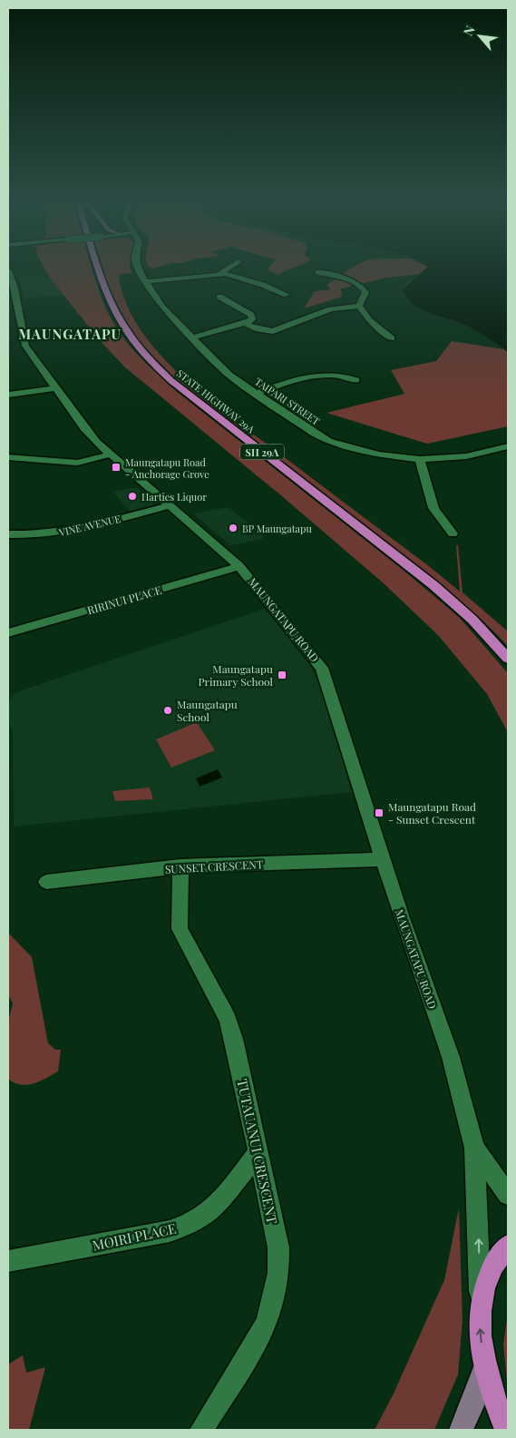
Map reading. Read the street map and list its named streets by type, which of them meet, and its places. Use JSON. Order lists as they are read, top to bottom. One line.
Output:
{"streets":{"highway":["STATE HIGHWAY 29A","SH 29A"],"street":["TAIPARI STREET","VINE AVENUE","RIRINUI PLACE","MAUNGATAPU ROAD","SUNSET CRESCENT","TUTAUANUI CRESCENT","MOIRI PLACE"]},"crossings":[["VINE AVENUE","MAUNGATAPU ROAD"],["RIRINUI PLACE","MAUNGATAPU ROAD"],["MAUNGATAPU ROAD","SUNSET CRESCENT"],["SUNSET CRESCENT","TUTAUANUI CRESCENT"],["TUTAUANUI CRESCENT","MOIRI PLACE"]],"districts":["MAUNGATAPU"],"places":{"transit":["Maungatapu Road - Anchorage Grove","Maungatapu Primary School","Maungatapu Road - Sunset Crescent"],"other":["Harties Liquor","BP Maungatapu","Maungatapu School"]},"north":"top left"}
